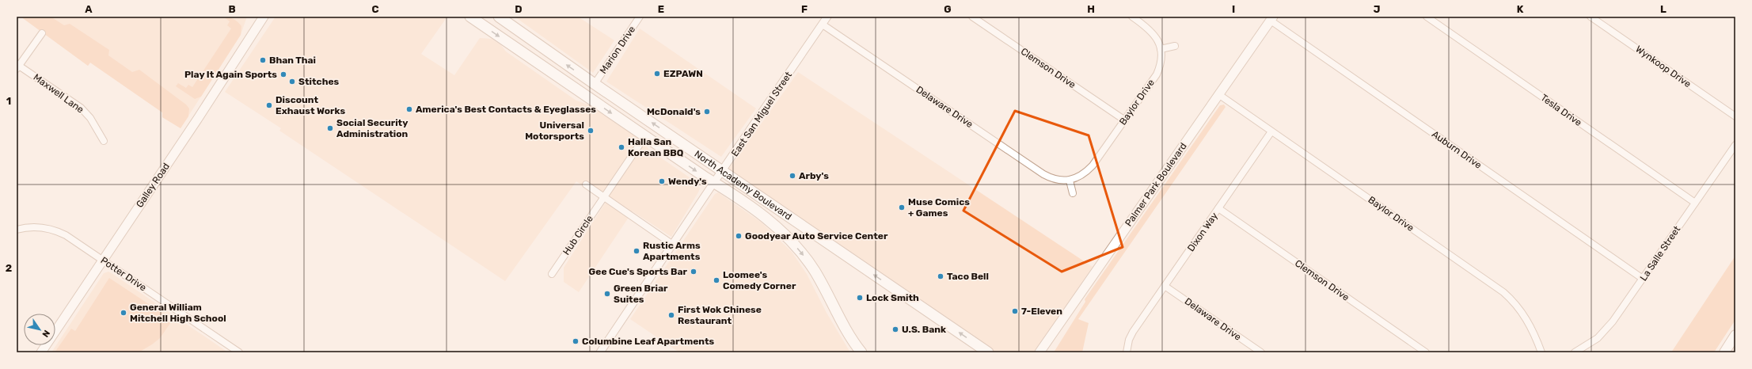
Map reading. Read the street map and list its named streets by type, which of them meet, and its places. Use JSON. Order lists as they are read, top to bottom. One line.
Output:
{"streets":{"highway":["North Academy Boulevard"],"main road":["Palmer Park Boulevard","Galley Road"],"street":["Marion Drive","Wynkoop Drive","Clemson Drive","Maxwell Lane","Baylor Drive","Delaware Drive","Tesla Drive","East San Miguel Street","Auburn Drive","Dixon Way","Hub Circle","La Salle Street","Potter Drive"]},"crossings":[["Marion Drive","North Academy Boulevard"],["Clemson Drive","Baylor Drive"],["Clemson Drive","Dixon Way"],["Baylor Drive","Delaware Drive"],["Baylor Drive","Palmer Park Boulevard"],["Baylor Drive","Dixon Way"],["Delaware Drive","East San Miguel Street"],["Delaware Drive","Dixon Way"],["Tesla Drive","La Salle Street"],["East San Miguel Street","North Academy Boulevard"],["Auburn Drive","Palmer Park Boulevard"],["Auburn Drive","La Salle Street"],["North Academy Boulevard","Hub Circle"],["Galley Road","Potter Drive"]],"places":["Bhan Thai","EZPAWN","Play It Again Sports","Stitches","Discount Exhaust Works","America's Best Contacts & Eyeglasses","McDonald's","Social Security Administration","Universal Motorsports","Halla San Korean BBQ","Arby's","Wendy's","Muse Comics + Games","Goodyear Auto Service Center","Rustic Arms Apartments","Gee Cue's Sports Bar","Taco Bell","Loomee's Comedy Corner","Green Briar Suites","Lock Smith","7-Eleven","General William Mitchell High School","First Wok Chinese Restaurant","U.S. Bank","Columbine Leaf Apartments"],"north":"bottom right","grid":{"columns":["A","B","C","D","E","F","G","H","I","J","K","L"],"rows":["1","2"]}}
